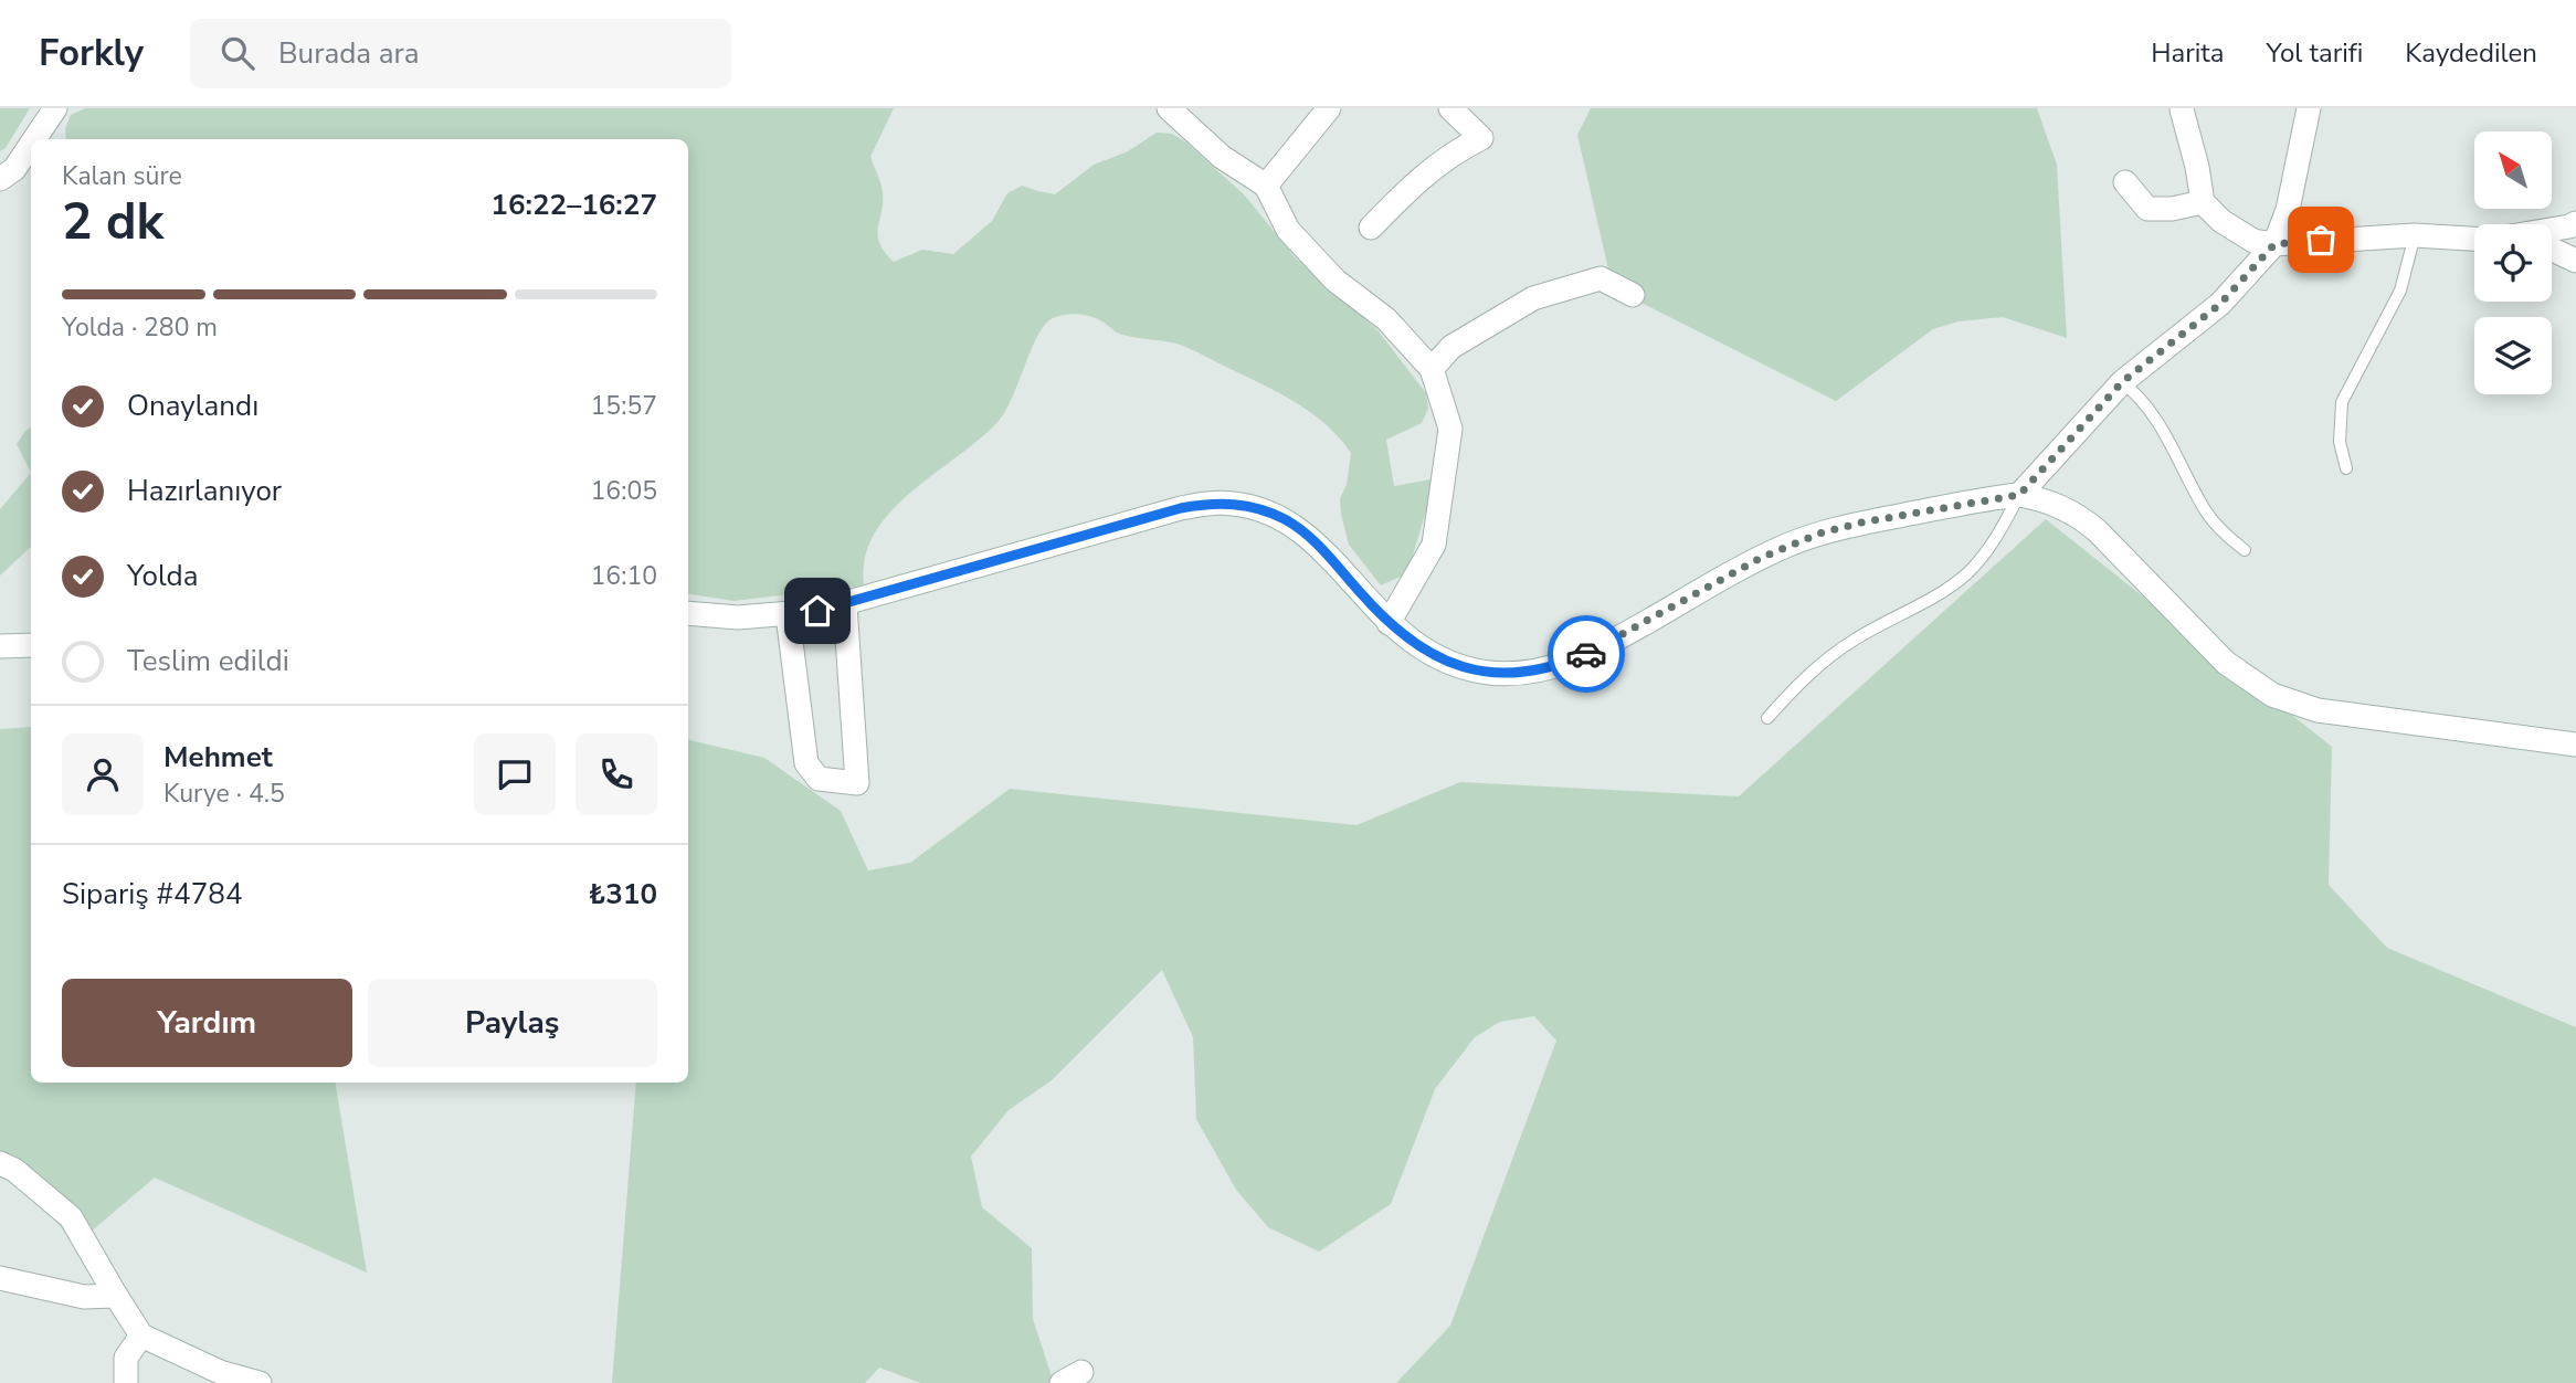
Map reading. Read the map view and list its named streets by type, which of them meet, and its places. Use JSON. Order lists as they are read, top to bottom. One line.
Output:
{"north":"top left","page":{"header":"Forkly","search":"Burada ara","nav":["Harita","Yol tarifi","Kaydedilen"],"heading":["2 dk","Kalan süre","16:22–16:27"],"panel":["Mehmet","Kurye · 4.5","Sipariş #4784","₺310"],"bar":"Yolda · 280 m","list":[["Onaylandı","15:57"],["Hazırlanıyor","16:05"],["Yolda","16:10"],"Teslim edildi"],"buttons":["Yardım","Paylaş"]}}
